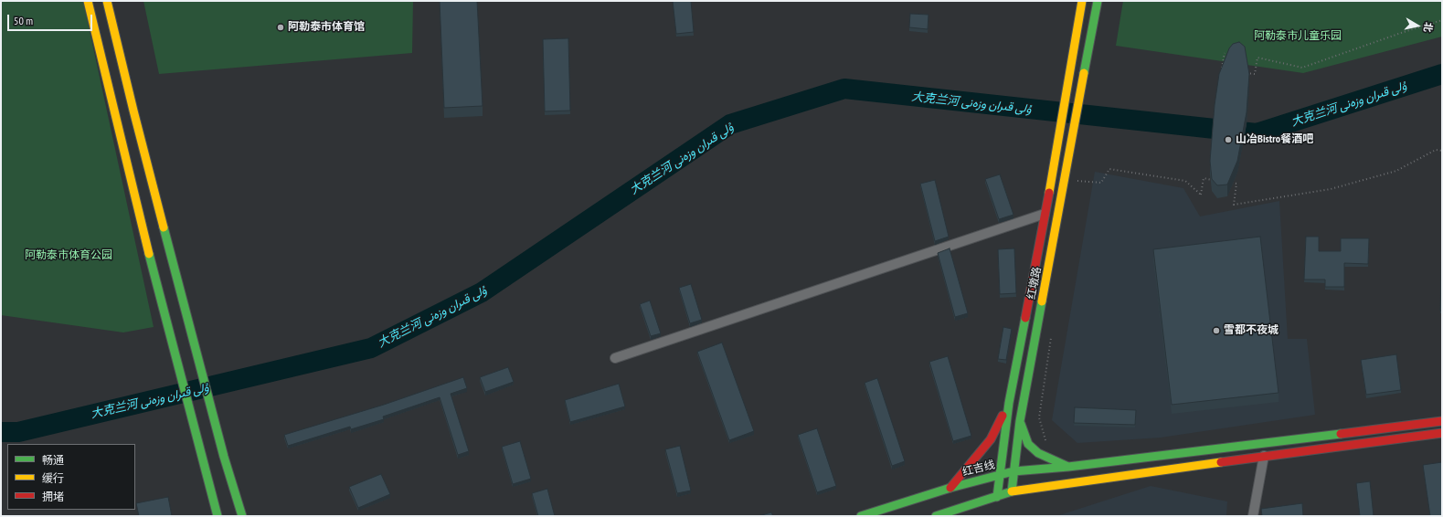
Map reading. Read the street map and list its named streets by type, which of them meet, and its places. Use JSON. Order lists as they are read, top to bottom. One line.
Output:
{"streets":{"main road":["红墩路","红吉线"]},"crossings":[["红墩路","红吉线"]],"water":["大克兰河 ۇلى قىران وزەنى"],"parks":["阿勒泰市儿童乐园","阿勒泰市体育公园"],"places":["阿勒泰市体育馆","山冶Bistro餐酒吧","雪都不夜城"],"legend":["畅通","缓行","拥堵"],"scale_bar":"50 m","north":"right"}
